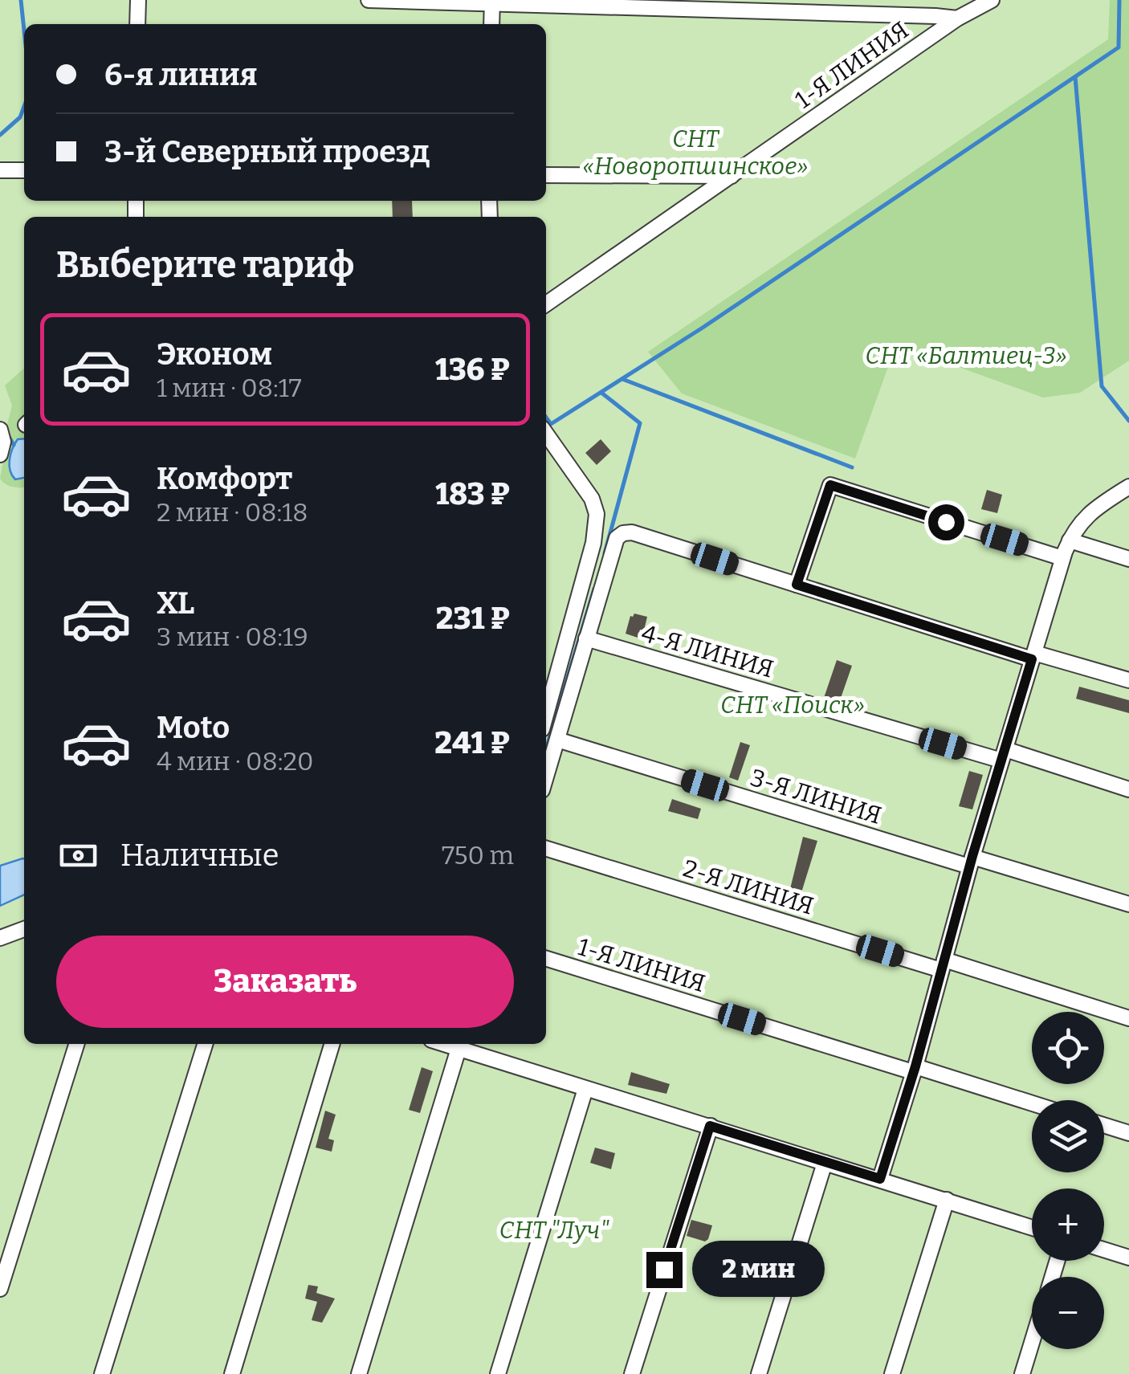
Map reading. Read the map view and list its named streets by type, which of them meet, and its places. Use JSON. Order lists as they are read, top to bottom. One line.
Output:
{"streets":{"street":["1-Я ЛИНИЯ","4-Я ЛИНИЯ","3-Я ЛИНИЯ","2-Я ЛИНИЯ"]},"parks":["СНТ «Новоропшинское»","СНТ «Балтиец-3»","СНТ «Поиск»","СНТ \"Луч\""],"page":{"banner":["6-я линия","3-й Северный проезд"],"heading":"Выберите тариф","list":[{"name":"Эконом","note":"1 мин · 08:17","value":"136 ₽"},{"name":"Комфорт","note":"2 мин · 08:18","value":"183 ₽"},{"name":"XL","note":"3 мин · 08:19","value":"231 ₽"},{"name":"Moto","note":"4 мин · 08:20","value":"241 ₽"}],"pay":["Наличные","750 m"],"buttons":"Заказать","map_buttons":["+","−"],"bubble":"2 мин"}}
